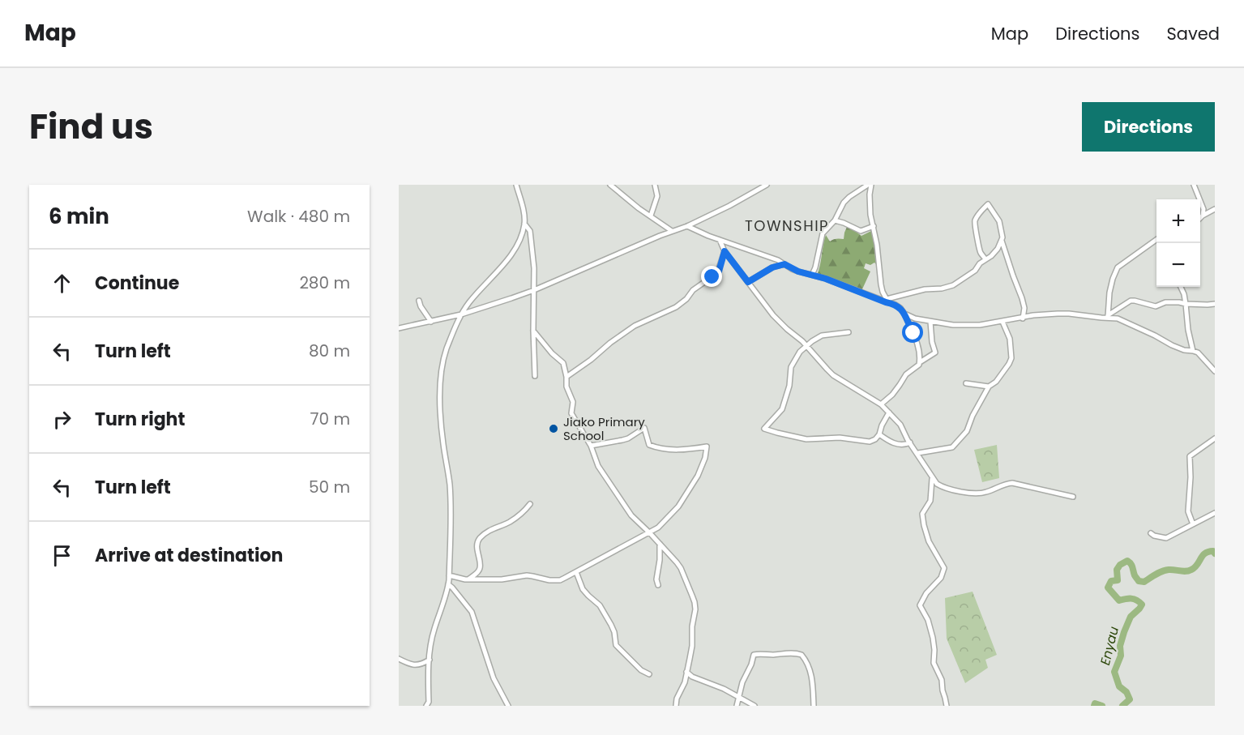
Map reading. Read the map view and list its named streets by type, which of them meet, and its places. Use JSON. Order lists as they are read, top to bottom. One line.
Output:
{"districts":["TOWNSHIP"],"water":["Enyau"],"places":["Jiako Primary School"],"page":{"header":"Map","nav":["Map","Directions","Saved"],"title":"Find us","buttons":"Directions","heading":["6 min","Walk · 480 m"],"map_buttons":["+","−"],"list":[["Continue","280 m"],["Turn left","80 m"],["Turn right","70 m"],["Turn left","50 m"],"Arrive at destination"]}}
